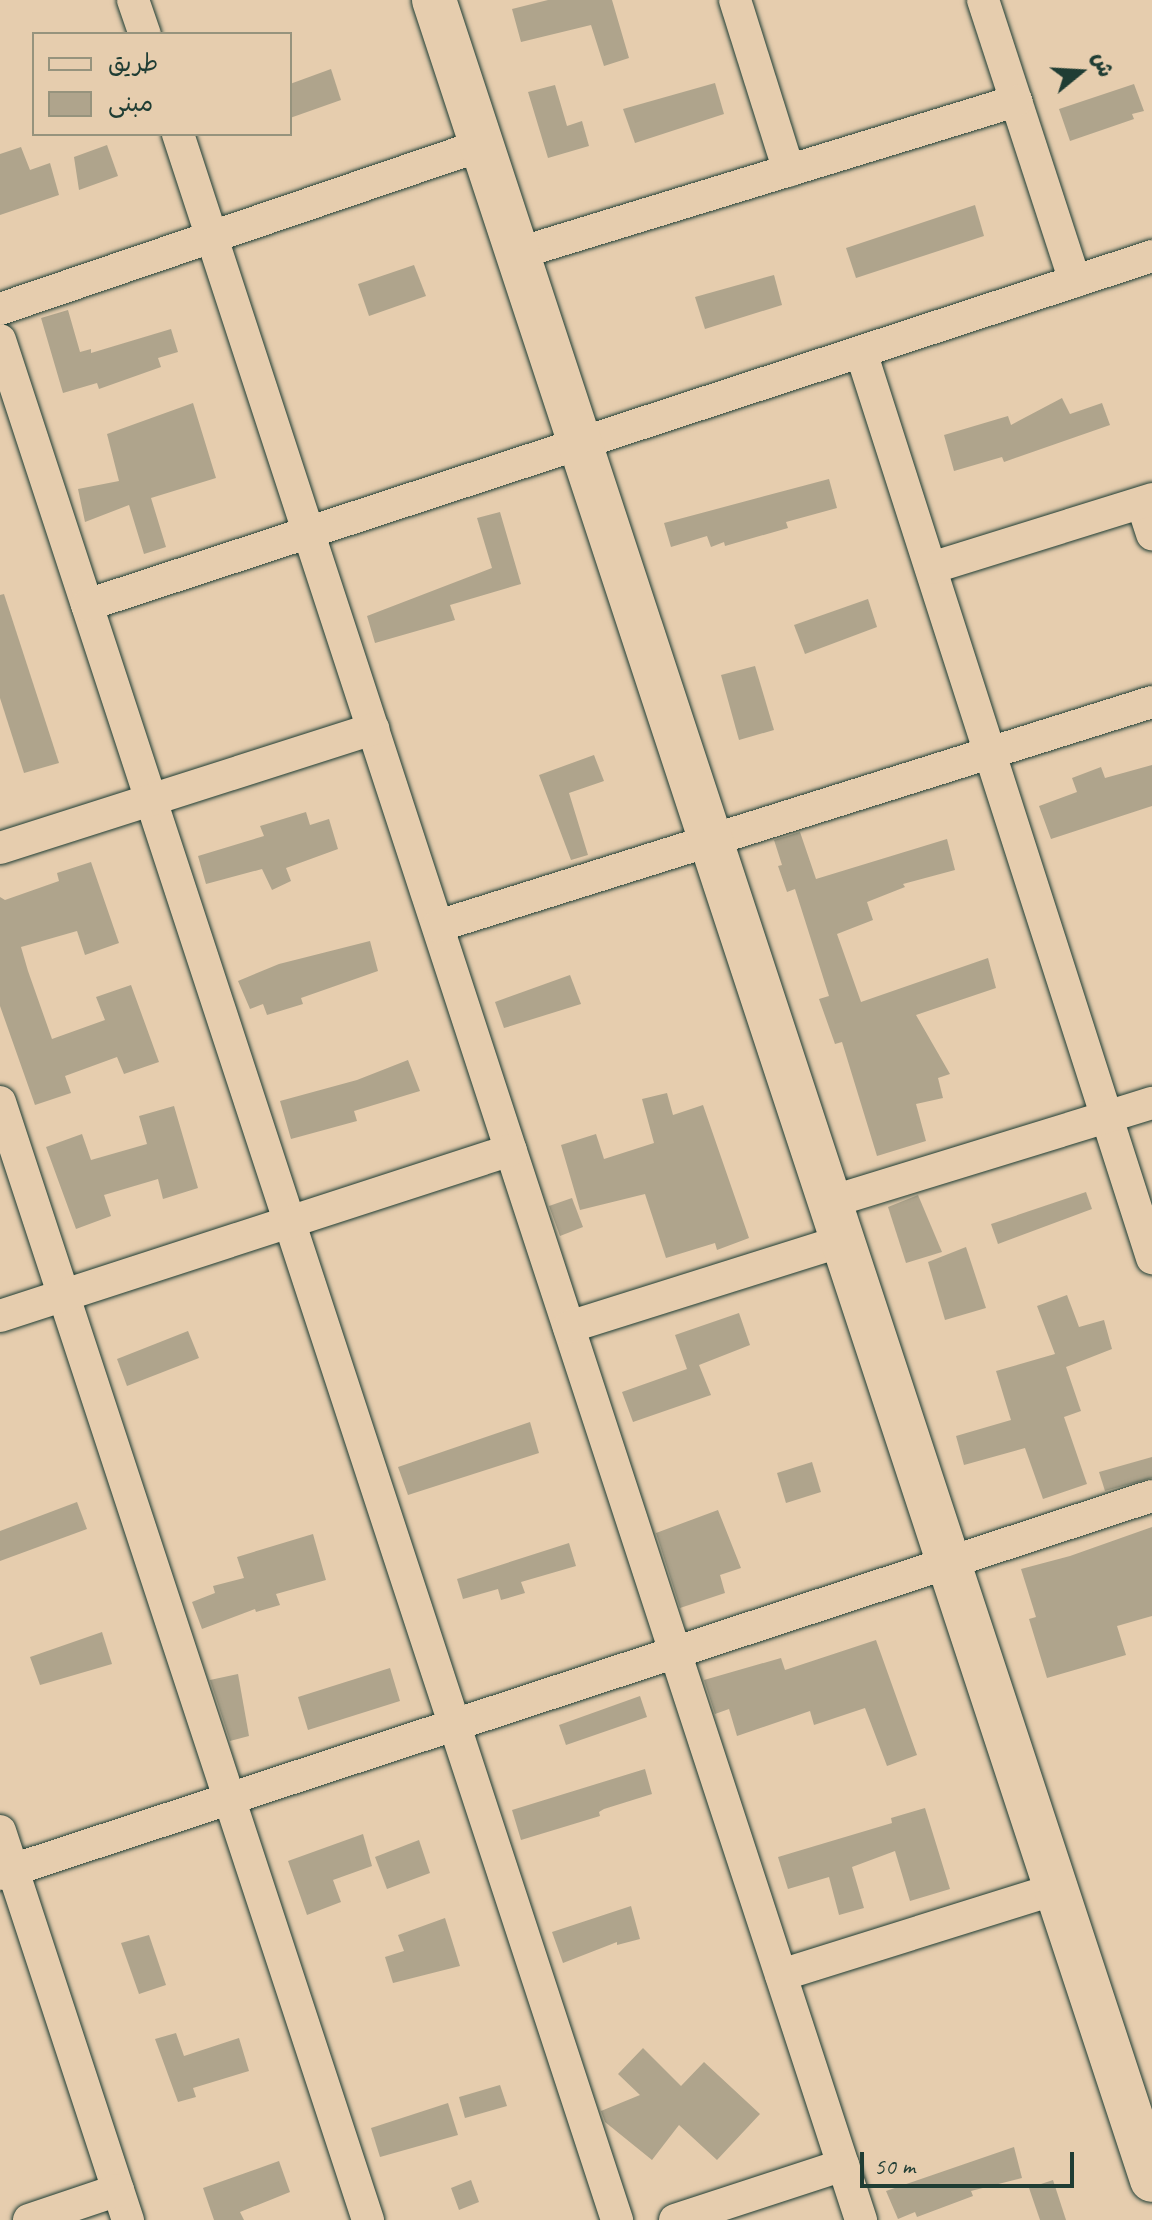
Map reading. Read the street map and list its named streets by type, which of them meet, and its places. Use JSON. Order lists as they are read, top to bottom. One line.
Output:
{"legend":["طريق","مبنى"],"scale_bar":"50 m","north":"right"}
